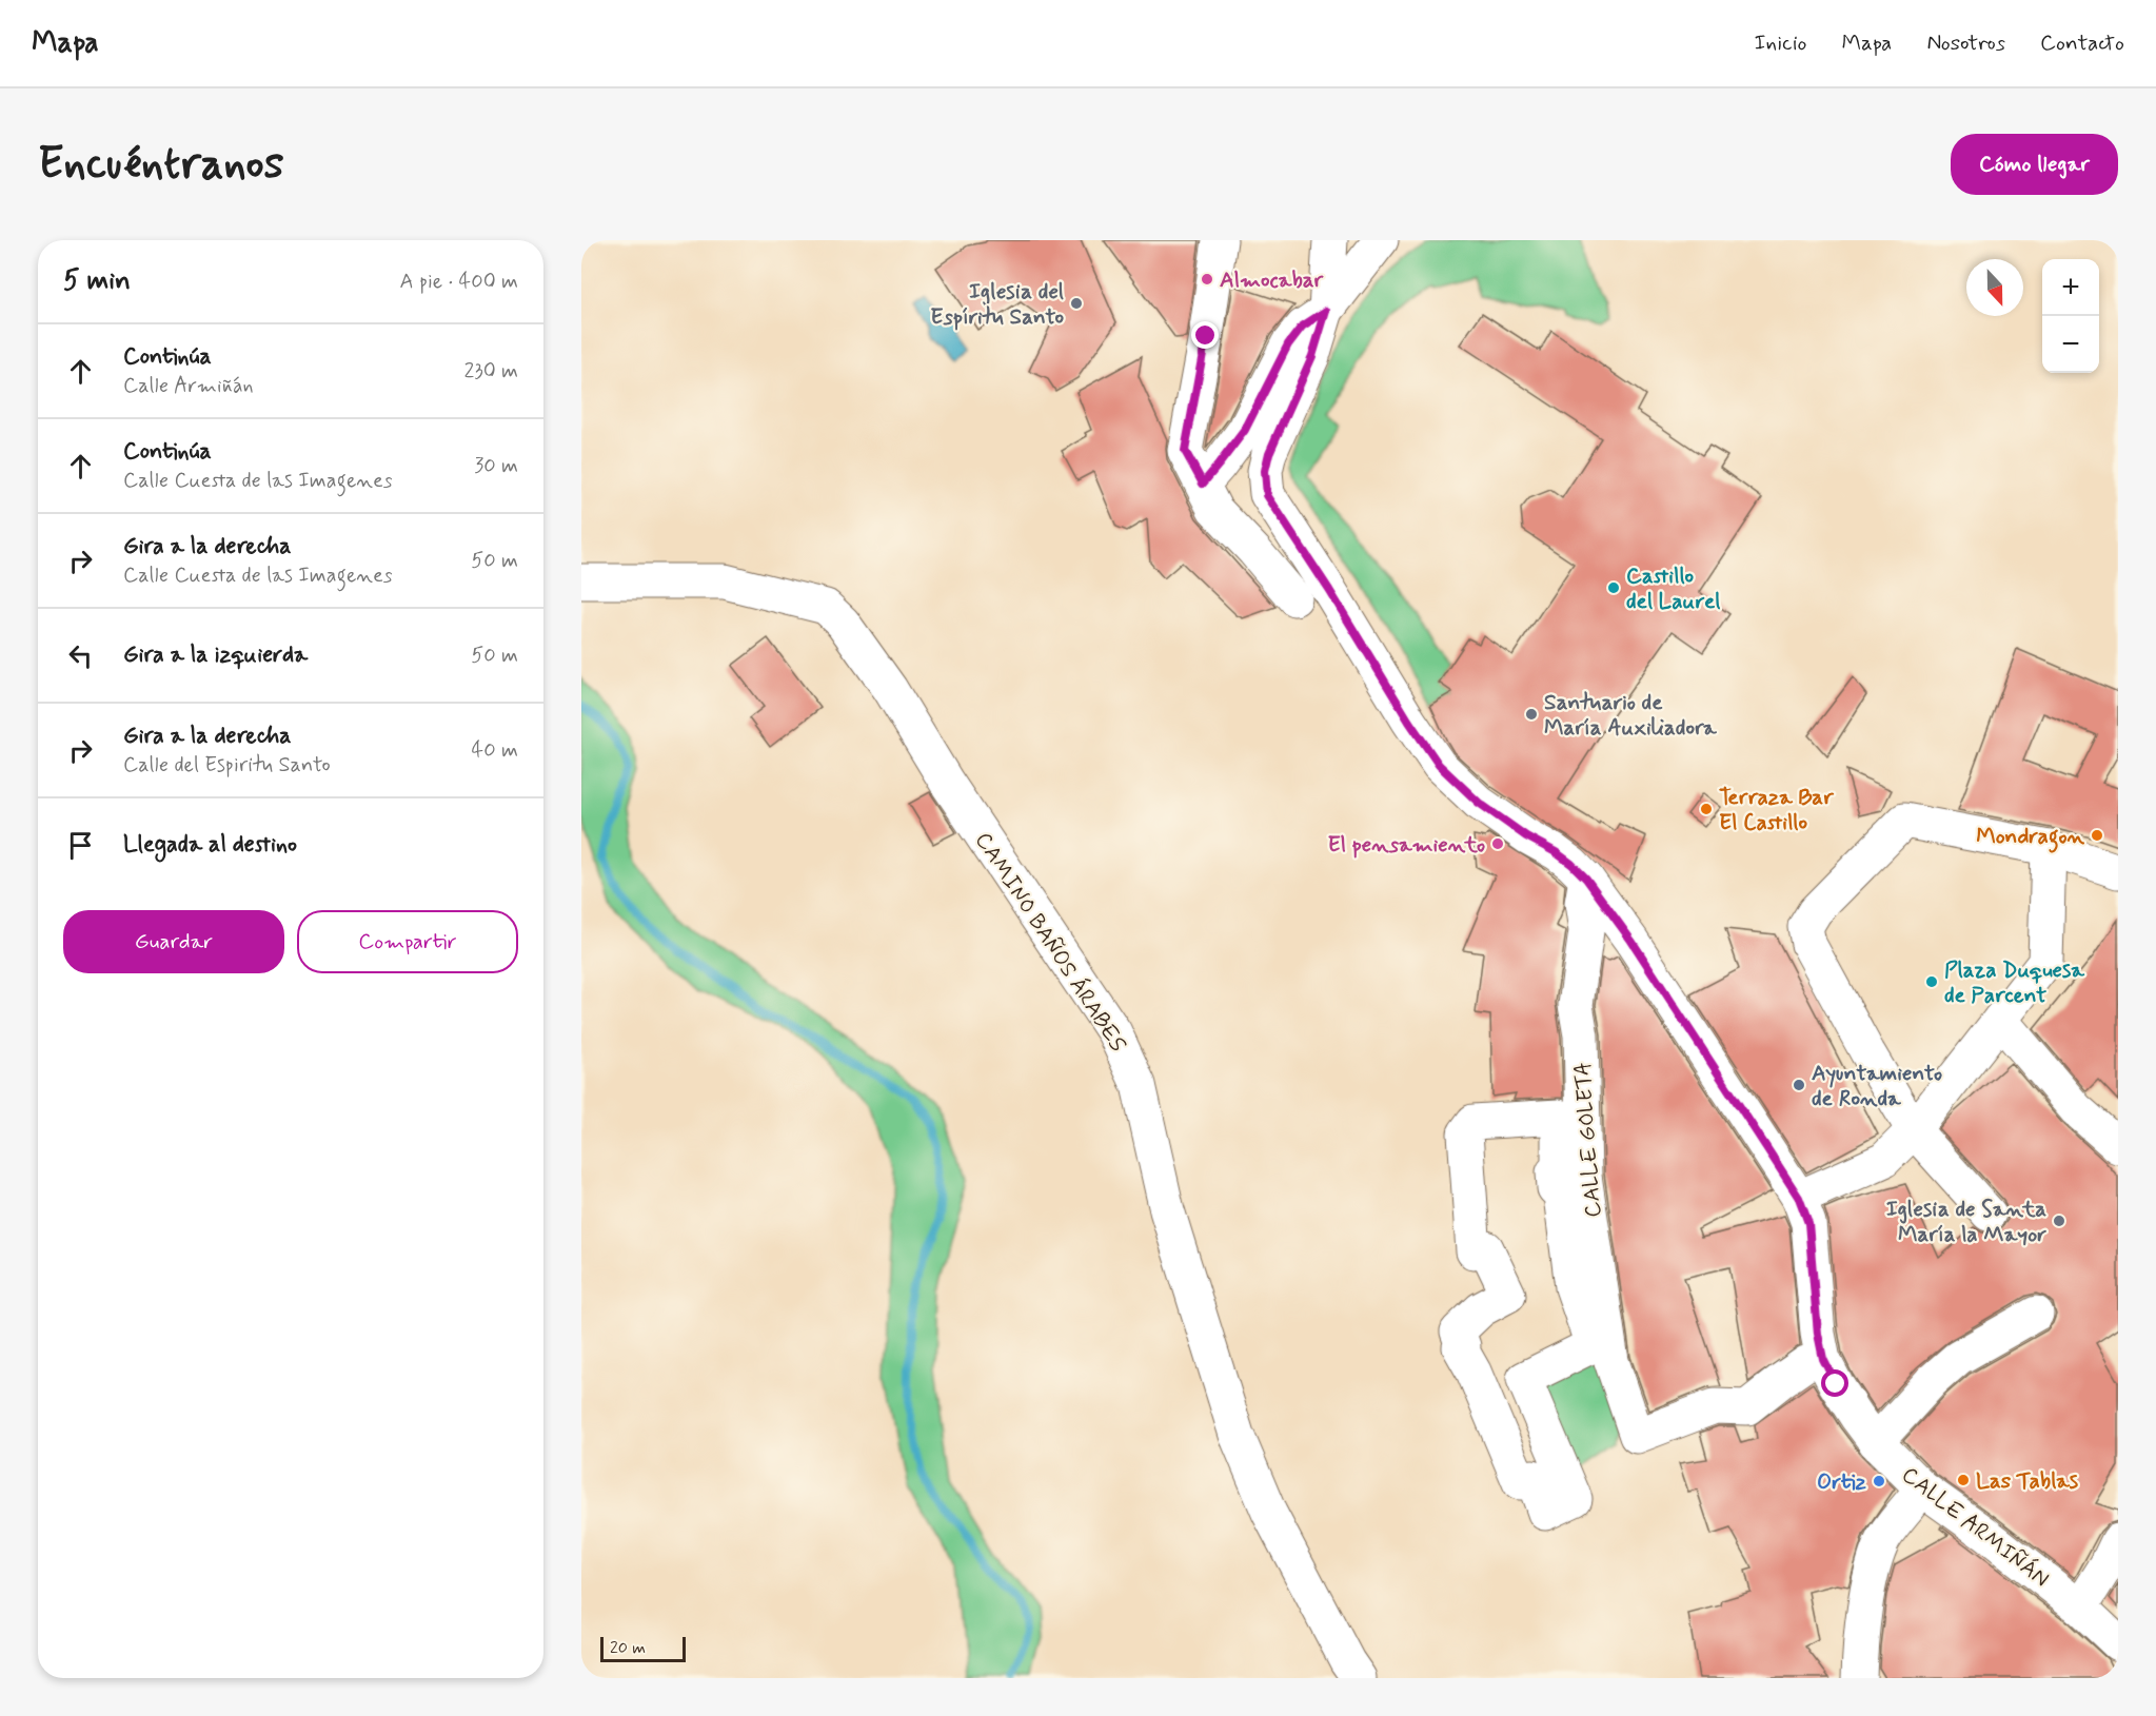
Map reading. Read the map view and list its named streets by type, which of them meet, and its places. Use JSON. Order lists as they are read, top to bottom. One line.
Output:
{"streets":{"street":["CAMINO BAÑOS ÁRABES","CALLE GOLETA","CALLE ARMIÑÁN"]},"crossings":[["CALLE GOLETA","CALLE ARMIÑÁN"]],"places":["Almocabar","Iglesia del Espíritu Santo","Castillo del Laurel","Santuario de María Auxiliadora","Terraza Bar El Castillo","Mondragon","El pensamiento","Plaza Duquesa de Parcent","Ayuntamiento de Ronda","Iglesia de Santa María la Mayor","Las Tablas","Ortiz"],"scale_bar":"20 m","north":"bottom","page":{"header":"Mapa","nav":["Inicio","Mapa","Nosotros","Contacto"],"buttons":["Cómo llegar",["Guardar","Compartir"]],"title":"Encuéntranos","heading":["5 min","A pie · 400 m"],"map_buttons":["+","−"],"list":[["Continúa","Calle Armiñán","230 m"],["Continúa","Calle Cuesta de las Imagenes","30 m"],["Gira a la derecha","Calle Cuesta de las Imagenes","50 m"],["Gira a la izquierda","50 m"],["Gira a la derecha","Calle del Espiritu Santo","40 m"],"Llegada al destino"],"scale":"20 m"}}
